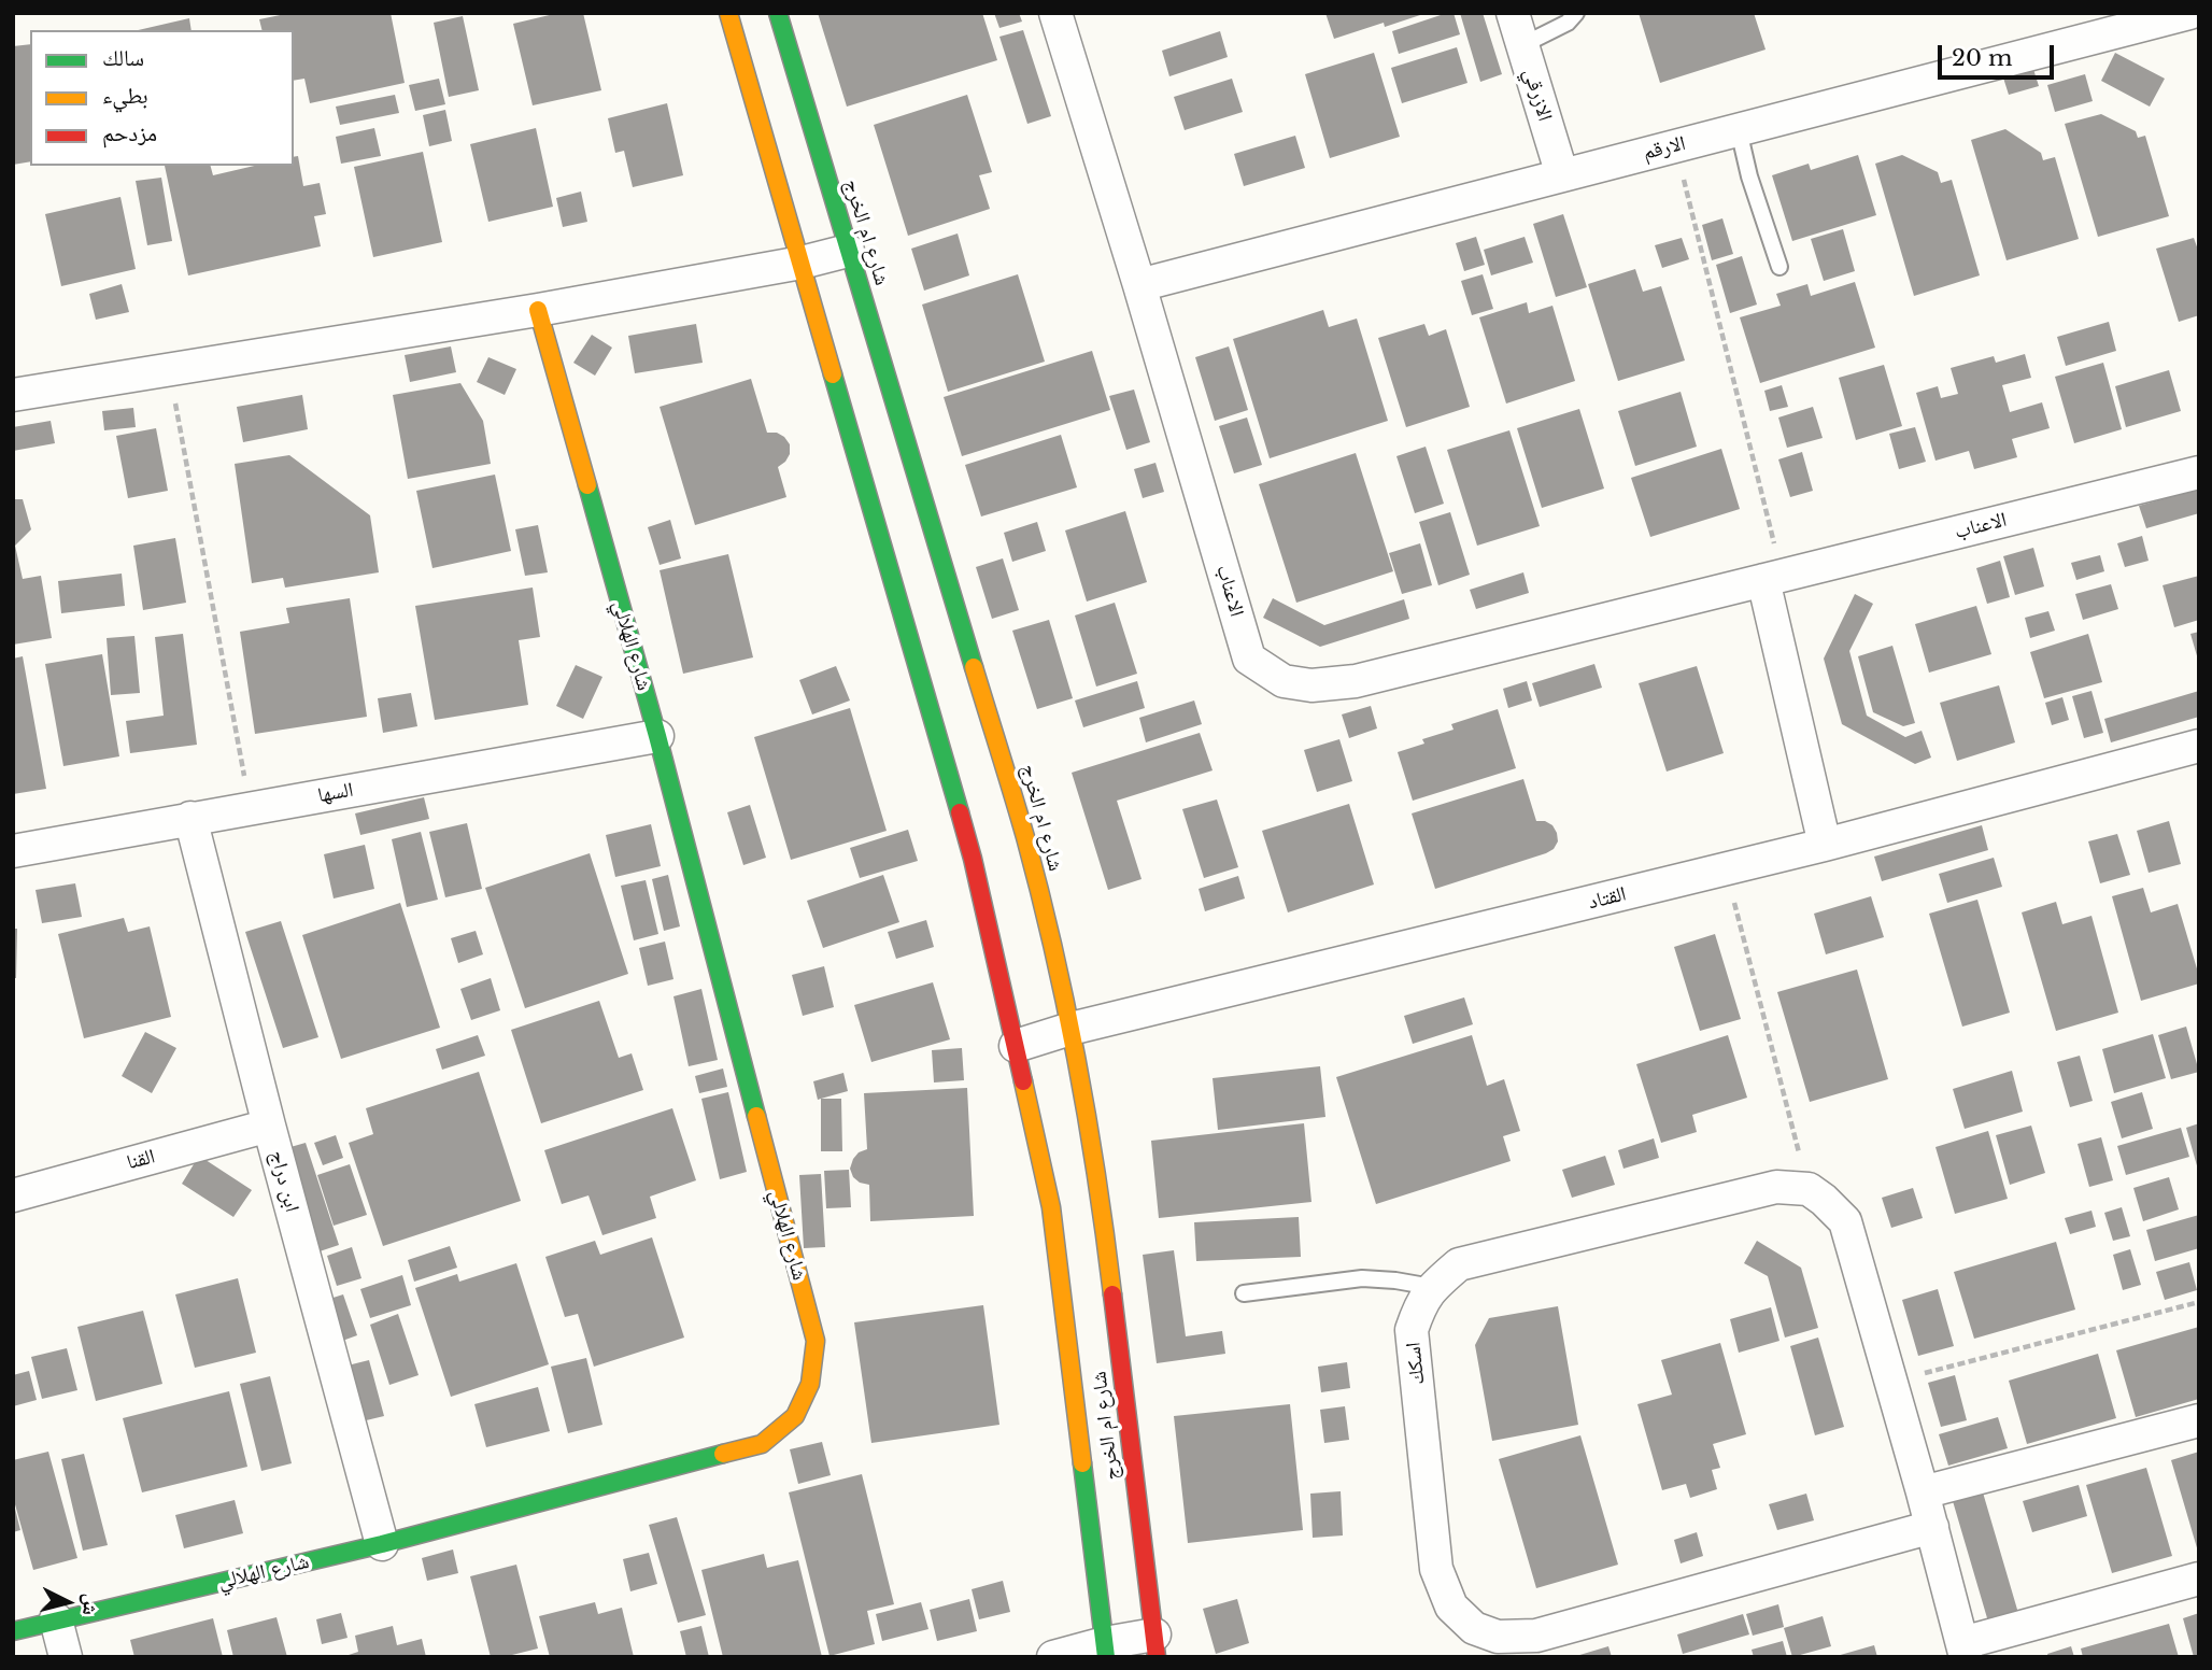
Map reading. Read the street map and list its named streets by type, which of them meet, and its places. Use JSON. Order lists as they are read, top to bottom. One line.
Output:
{"streets":{"street":["الازرقي","الارقم","شارع ام الخرج","الاعناب","شارع الهلالي","السها","القتاد","القنا","ابن دراج","اسكك"]},"crossings":[["الازرقي","الارقم"],["الارقم","الاعناب"],["شارع ام الخرج","القتاد"],["شارع الهلالي","السها"],["شارع الهلالي","ابن دراج"],["السها","ابن دراج"],["القنا","ابن دراج"]],"legend":["سالك","بطيء","مزدحم"],"scale_bar":"20 m","north":"right"}
